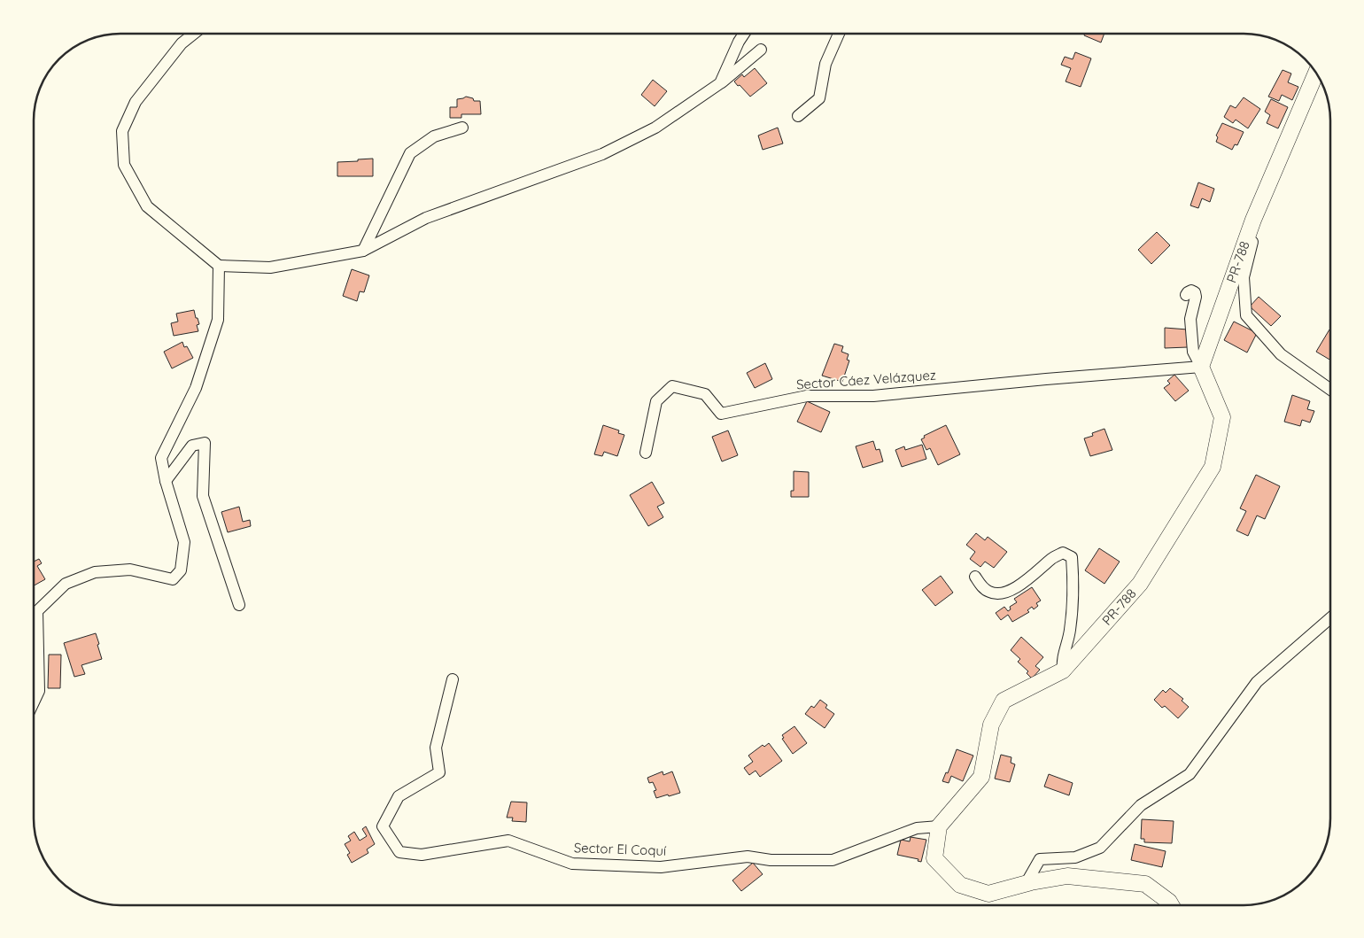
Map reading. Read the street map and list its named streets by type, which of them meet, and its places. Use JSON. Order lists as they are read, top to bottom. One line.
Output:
{"streets":{"street":["PR-788","Sector Cáez Velázquez","Sector El Coquí"]},"crossings":[["PR-788","Sector Cáez Velázquez"],["PR-788","Sector El Coquí"]]}
